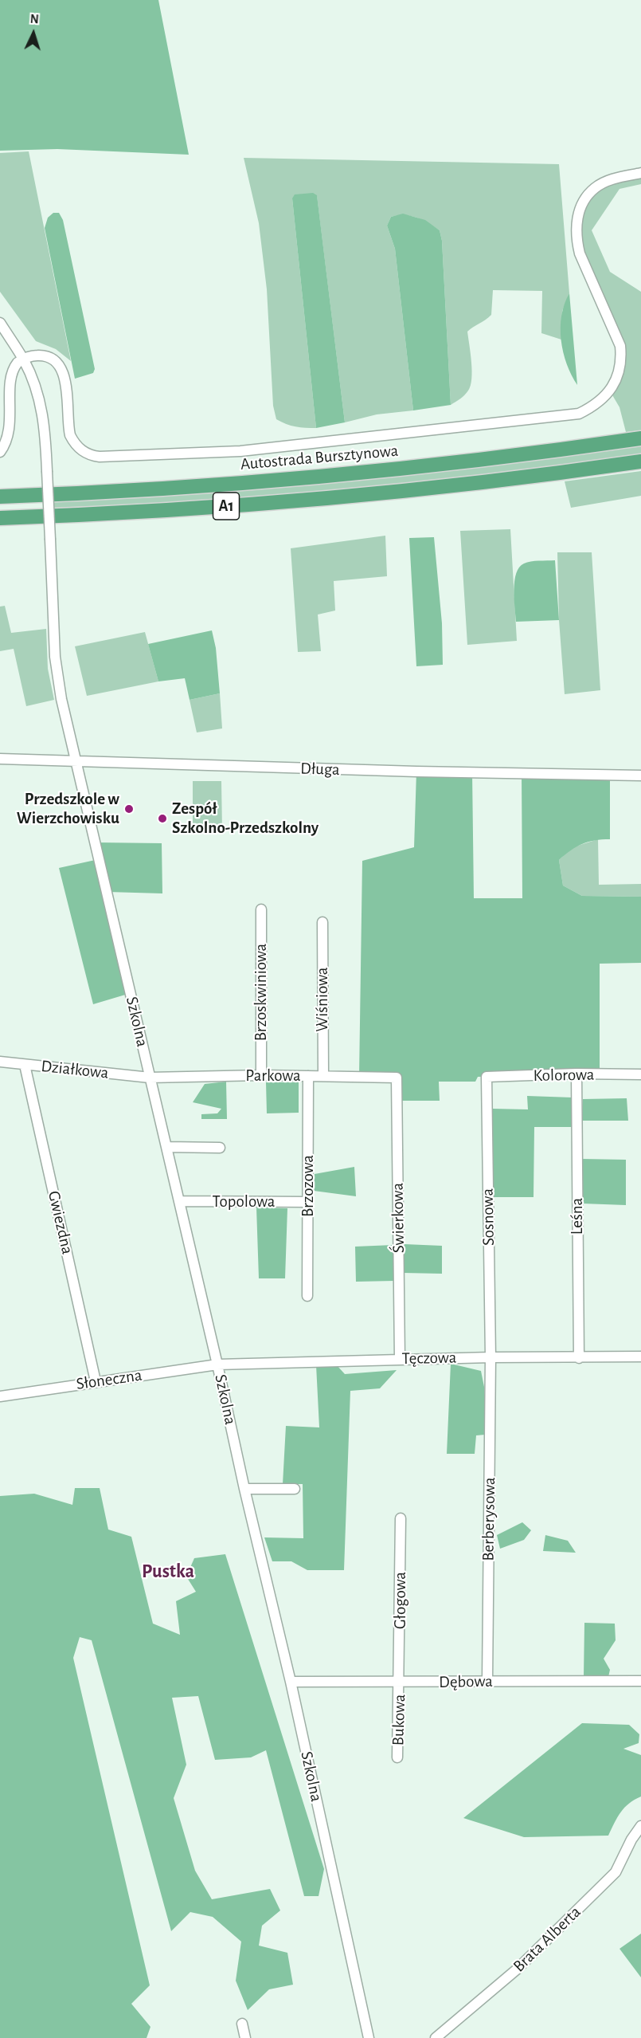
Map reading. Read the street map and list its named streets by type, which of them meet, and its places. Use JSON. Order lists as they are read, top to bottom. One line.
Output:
{"streets":{"highway":["Autostrada Bursztynowa","A1"],"street":["Długa","Brzoskwiniowa","Wiśniowa","Szkolna","Działkowa","Kolorowa","Parkowa","Brzozowa","Topolowa","Leśna","Sosnowa","Świerkowa","Gwiezdna","Tęczowa","Słoneczna","Berberysowa","Głogowa","Dębowa","Bukowa","Brata Alberta"]},"crossings":[["Długa","Szkolna"],["Brzoskwiniowa","Parkowa"],["Wiśniowa","Parkowa"],["Szkolna","Działkowa"],["Szkolna","Parkowa"],["Szkolna","Topolowa"],["Szkolna","Tęczowa"],["Szkolna","Słoneczna"],["Szkolna","Dębowa"],["Działkowa","Parkowa"],["Działkowa","Gwiezdna"],["Kolorowa","Leśna"],["Kolorowa","Sosnowa"],["Parkowa","Brzozowa"],["Parkowa","Świerkowa"],["Brzozowa","Topolowa"],["Leśna","Tęczowa"],["Sosnowa","Tęczowa"],["Sosnowa","Berberysowa"],["Świerkowa","Tęczowa"],["Gwiezdna","Słoneczna"],["Tęczowa","Słoneczna"],["Tęczowa","Berberysowa"],["Berberysowa","Dębowa"],["Głogowa","Dębowa"],["Głogowa","Bukowa"],["Dębowa","Bukowa"]],"districts":["Pustka"],"places":["Przedszkole w Wierzchowisku","Zespół Szkolno-Przedszkolny"],"north":"top"}
